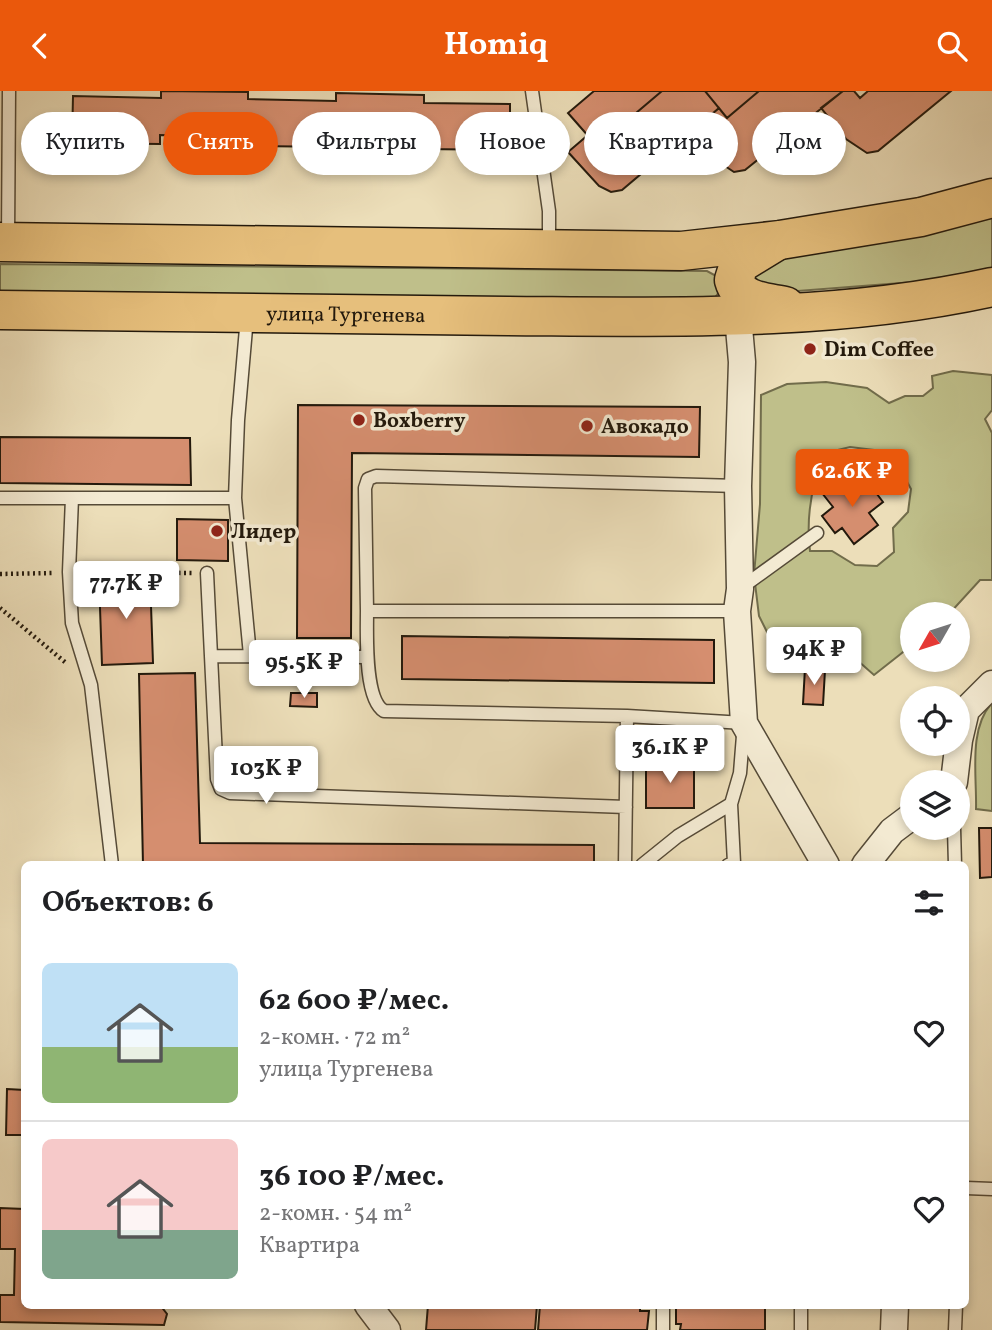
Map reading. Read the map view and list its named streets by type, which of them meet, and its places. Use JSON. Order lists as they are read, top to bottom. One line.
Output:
{"streets":{"main road":["улица Тургенева"]},"places":["Dim Coffee","Boxberry","Авокадо","Лидер"],"north":"bottom left","page":{"header":"Homiq","chip":["Купить","Снять","Фильтры","Новое","Квартира","Дом"],"price":["62.6K ₽","77.7K ₽","94K ₽","95.5K ₽","36.1K ₽","103K ₽"],"heading":"Объектов: 6","list":[{"name":"62 600 ₽/мес.","note":"2-комн. · 72 m² · улица Тургенева"},{"name":"36 100 ₽/мес.","note":"2-комн. · 54 m² · Квартира"}]}}
